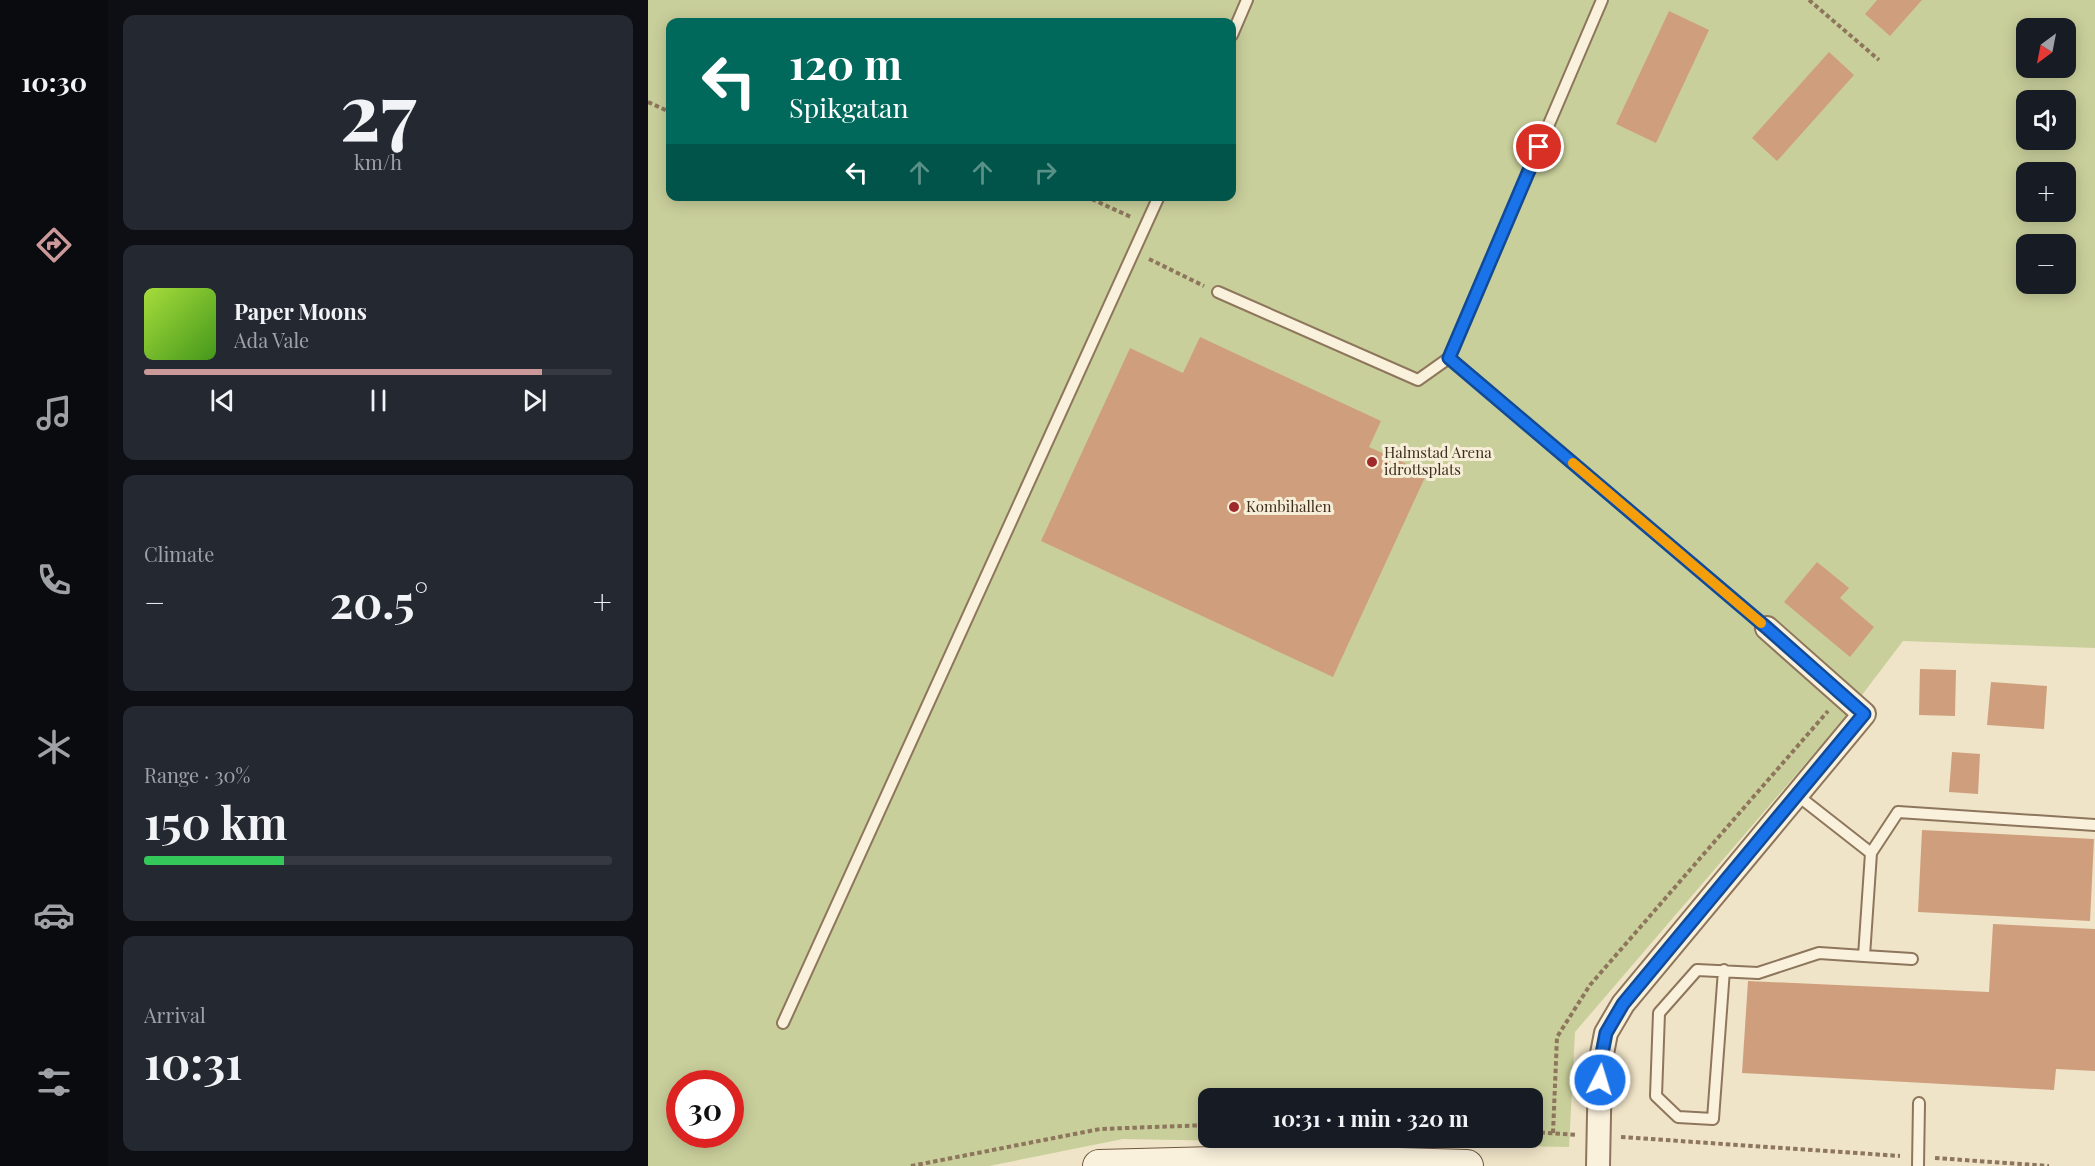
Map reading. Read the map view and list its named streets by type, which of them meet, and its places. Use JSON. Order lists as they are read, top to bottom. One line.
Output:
{"places":["Halmstad Arena idrottsplats","Kombihallen"],"north":"bottom left","page":{"tabs":"10:30","tile":[["27","km/h"],"Climate",["Range · 30%","150 km"],["Arrival","10:31"]],"map_buttons":["+","−"],"turn":["120 m","Spikgatan"],"song":["Paper Moons","Ada Vale"],"heat":["−","20.5°","+"],"limit":"30","trip":"10:31 · 1 min · 320 m"}}
